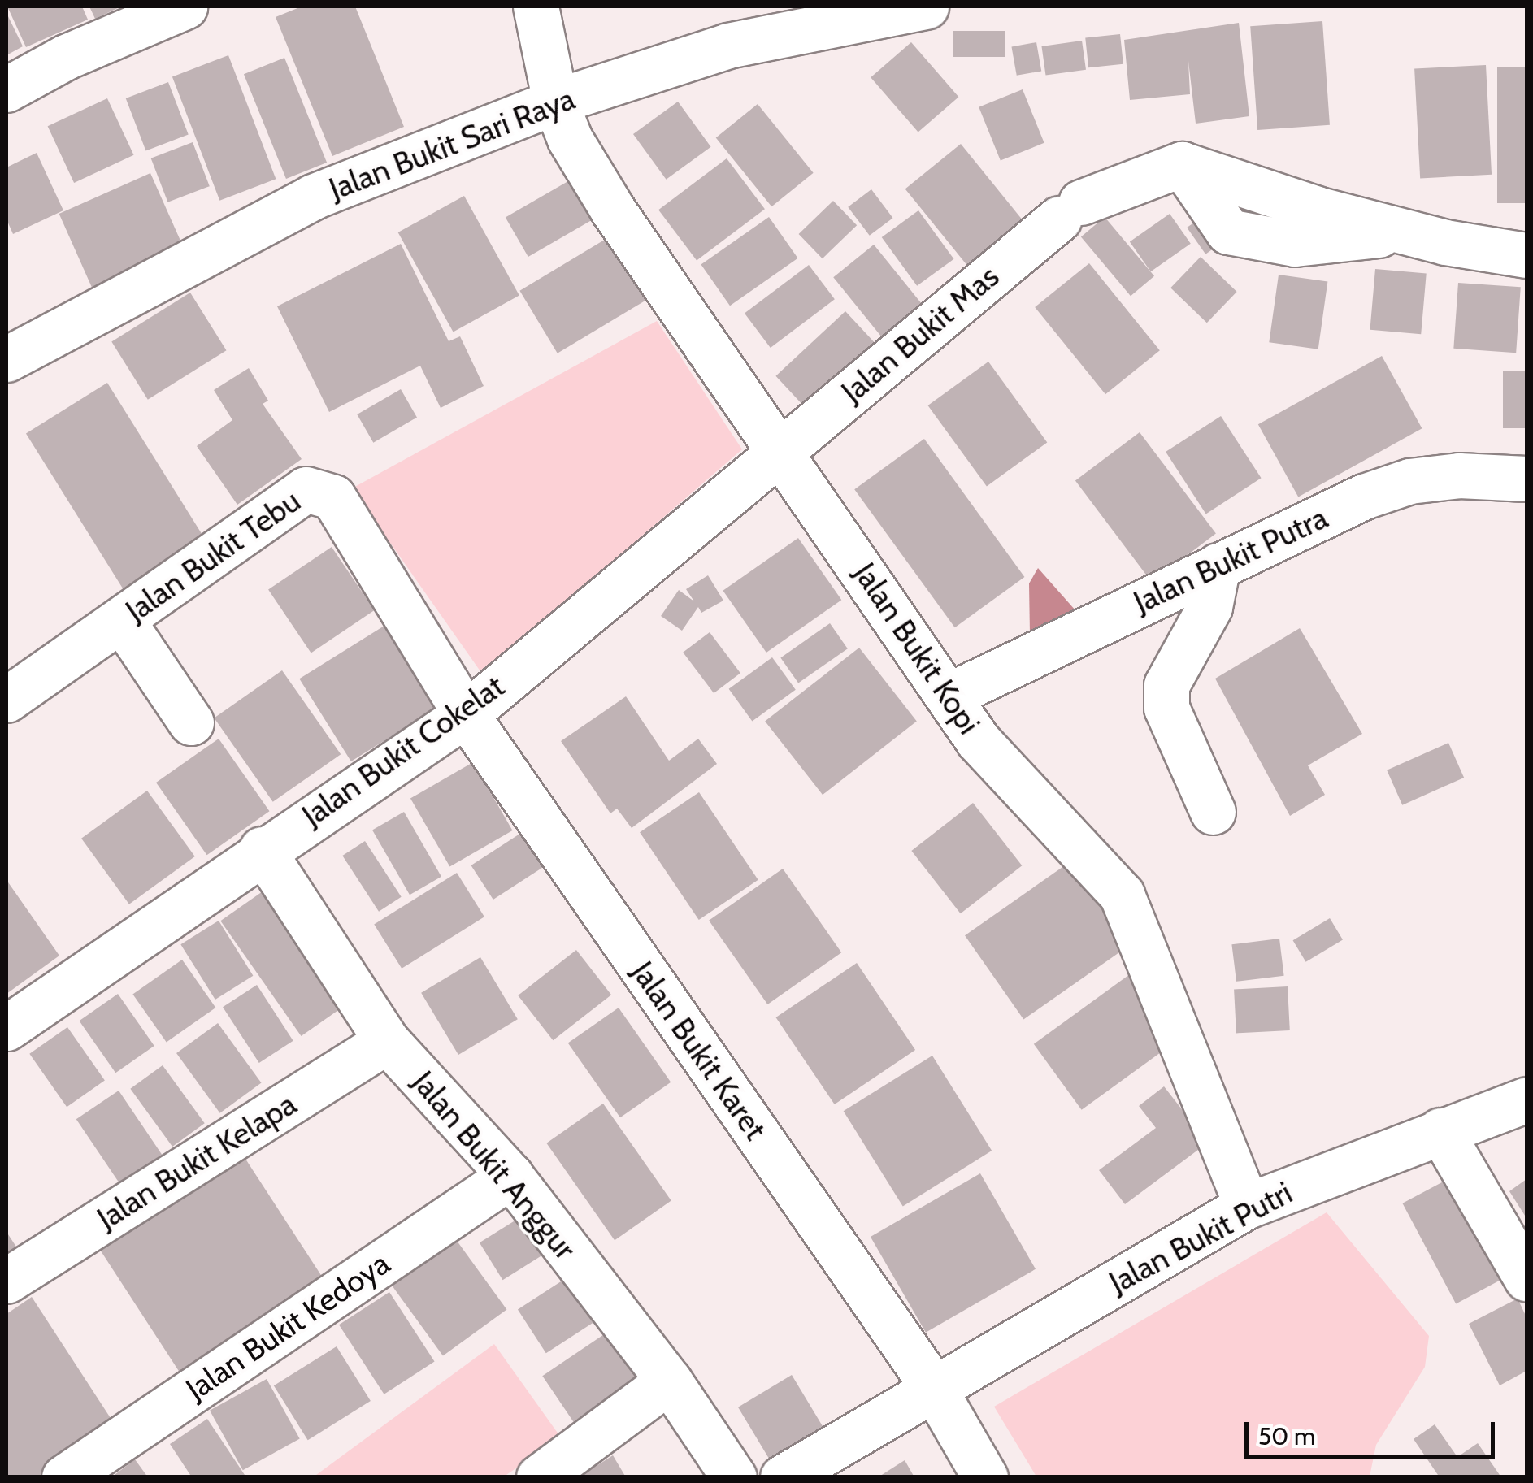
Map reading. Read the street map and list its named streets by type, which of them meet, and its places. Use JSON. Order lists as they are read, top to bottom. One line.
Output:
{"streets":{"street":["Jalan Bukit Sari Raya","Jalan Bukit Mas","Jalan Bukit Tebu","Jalan Bukit Putra","Jalan Bukit Kopi","Jalan Bukit Cokelat","Jalan Bukit Karet","Jalan Bukit Kelapa","Jalan Bukit Anggur","Jalan Bukit Putri","Jalan Bukit Kedoya"]},"crossings":[["Jalan Bukit Sari Raya","Jalan Bukit Kopi"],["Jalan Bukit Mas","Jalan Bukit Kopi"],["Jalan Bukit Mas","Jalan Bukit Cokelat"],["Jalan Bukit Tebu","Jalan Bukit Cokelat"],["Jalan Bukit Tebu","Jalan Bukit Karet"],["Jalan Bukit Putra","Jalan Bukit Kopi"],["Jalan Bukit Kopi","Jalan Bukit Cokelat"],["Jalan Bukit Kopi","Jalan Bukit Putri"],["Jalan Bukit Cokelat","Jalan Bukit Karet"],["Jalan Bukit Cokelat","Jalan Bukit Anggur"],["Jalan Bukit Karet","Jalan Bukit Putri"],["Jalan Bukit Kelapa","Jalan Bukit Anggur"],["Jalan Bukit Anggur","Jalan Bukit Kedoya"]],"scale_bar":"50 m"}
